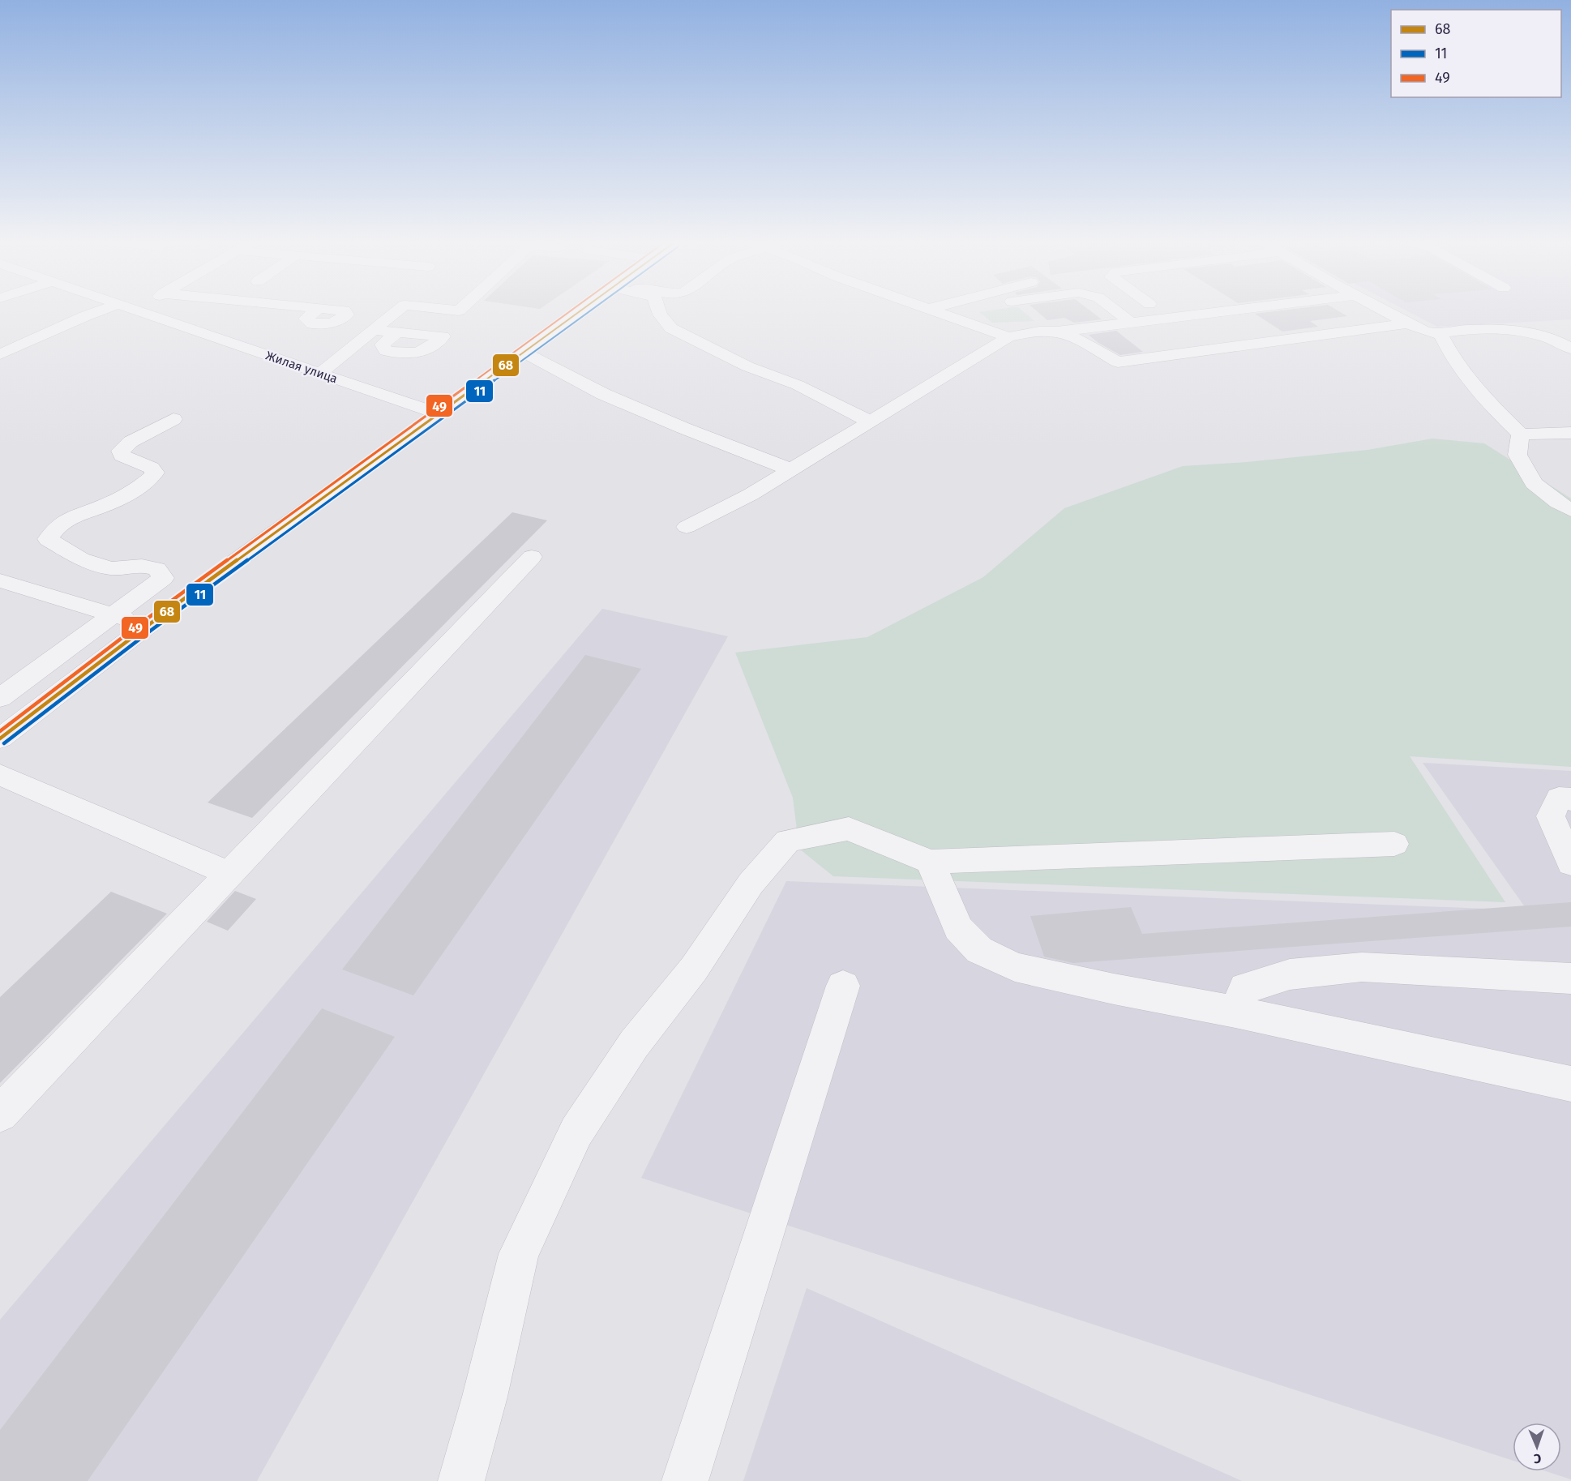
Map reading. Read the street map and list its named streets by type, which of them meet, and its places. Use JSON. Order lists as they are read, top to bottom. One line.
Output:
{"streets":{"street":["Жилая улица"]},"lines":["transit line 68","transit line 11","transit line 49"],"legend":["68","11","49"],"north":"bottom"}
